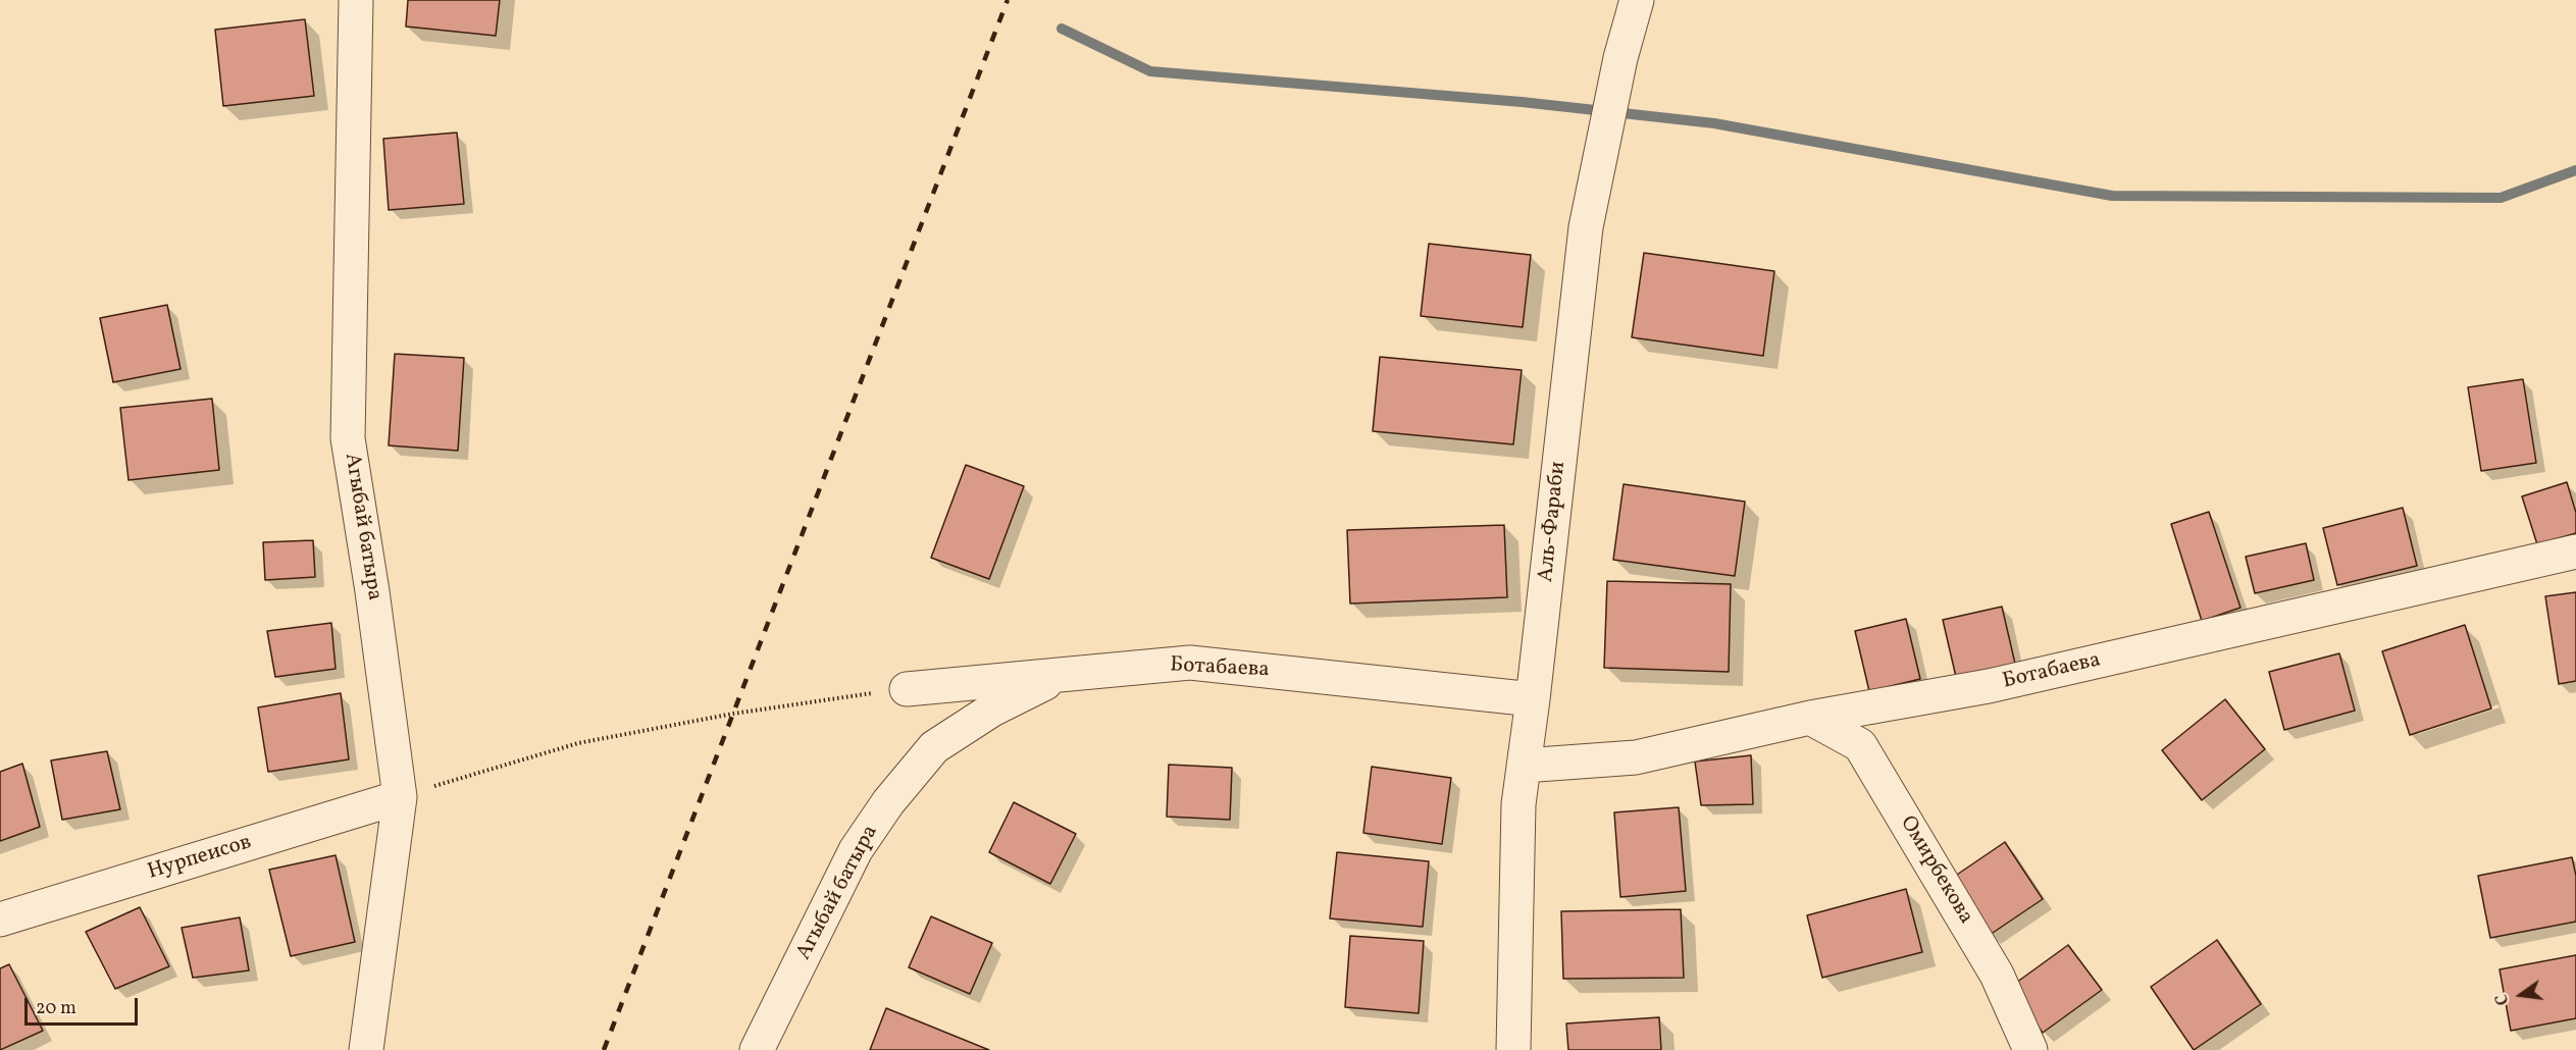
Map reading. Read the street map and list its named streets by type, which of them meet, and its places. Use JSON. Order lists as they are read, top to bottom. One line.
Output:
{"streets":{"street":["Аль-Фараби","Агыбай батыра","Ботабаева","Нурпеисов","Омирбекова"]},"crossings":[["Аль-Фараби","Ботабаева"],["Агыбай батыра","Ботабаева"],["Агыбай батыра","Нурпеисов"],["Ботабаева","Омирбекова"]],"scale_bar":"20 m","north":"left"}
